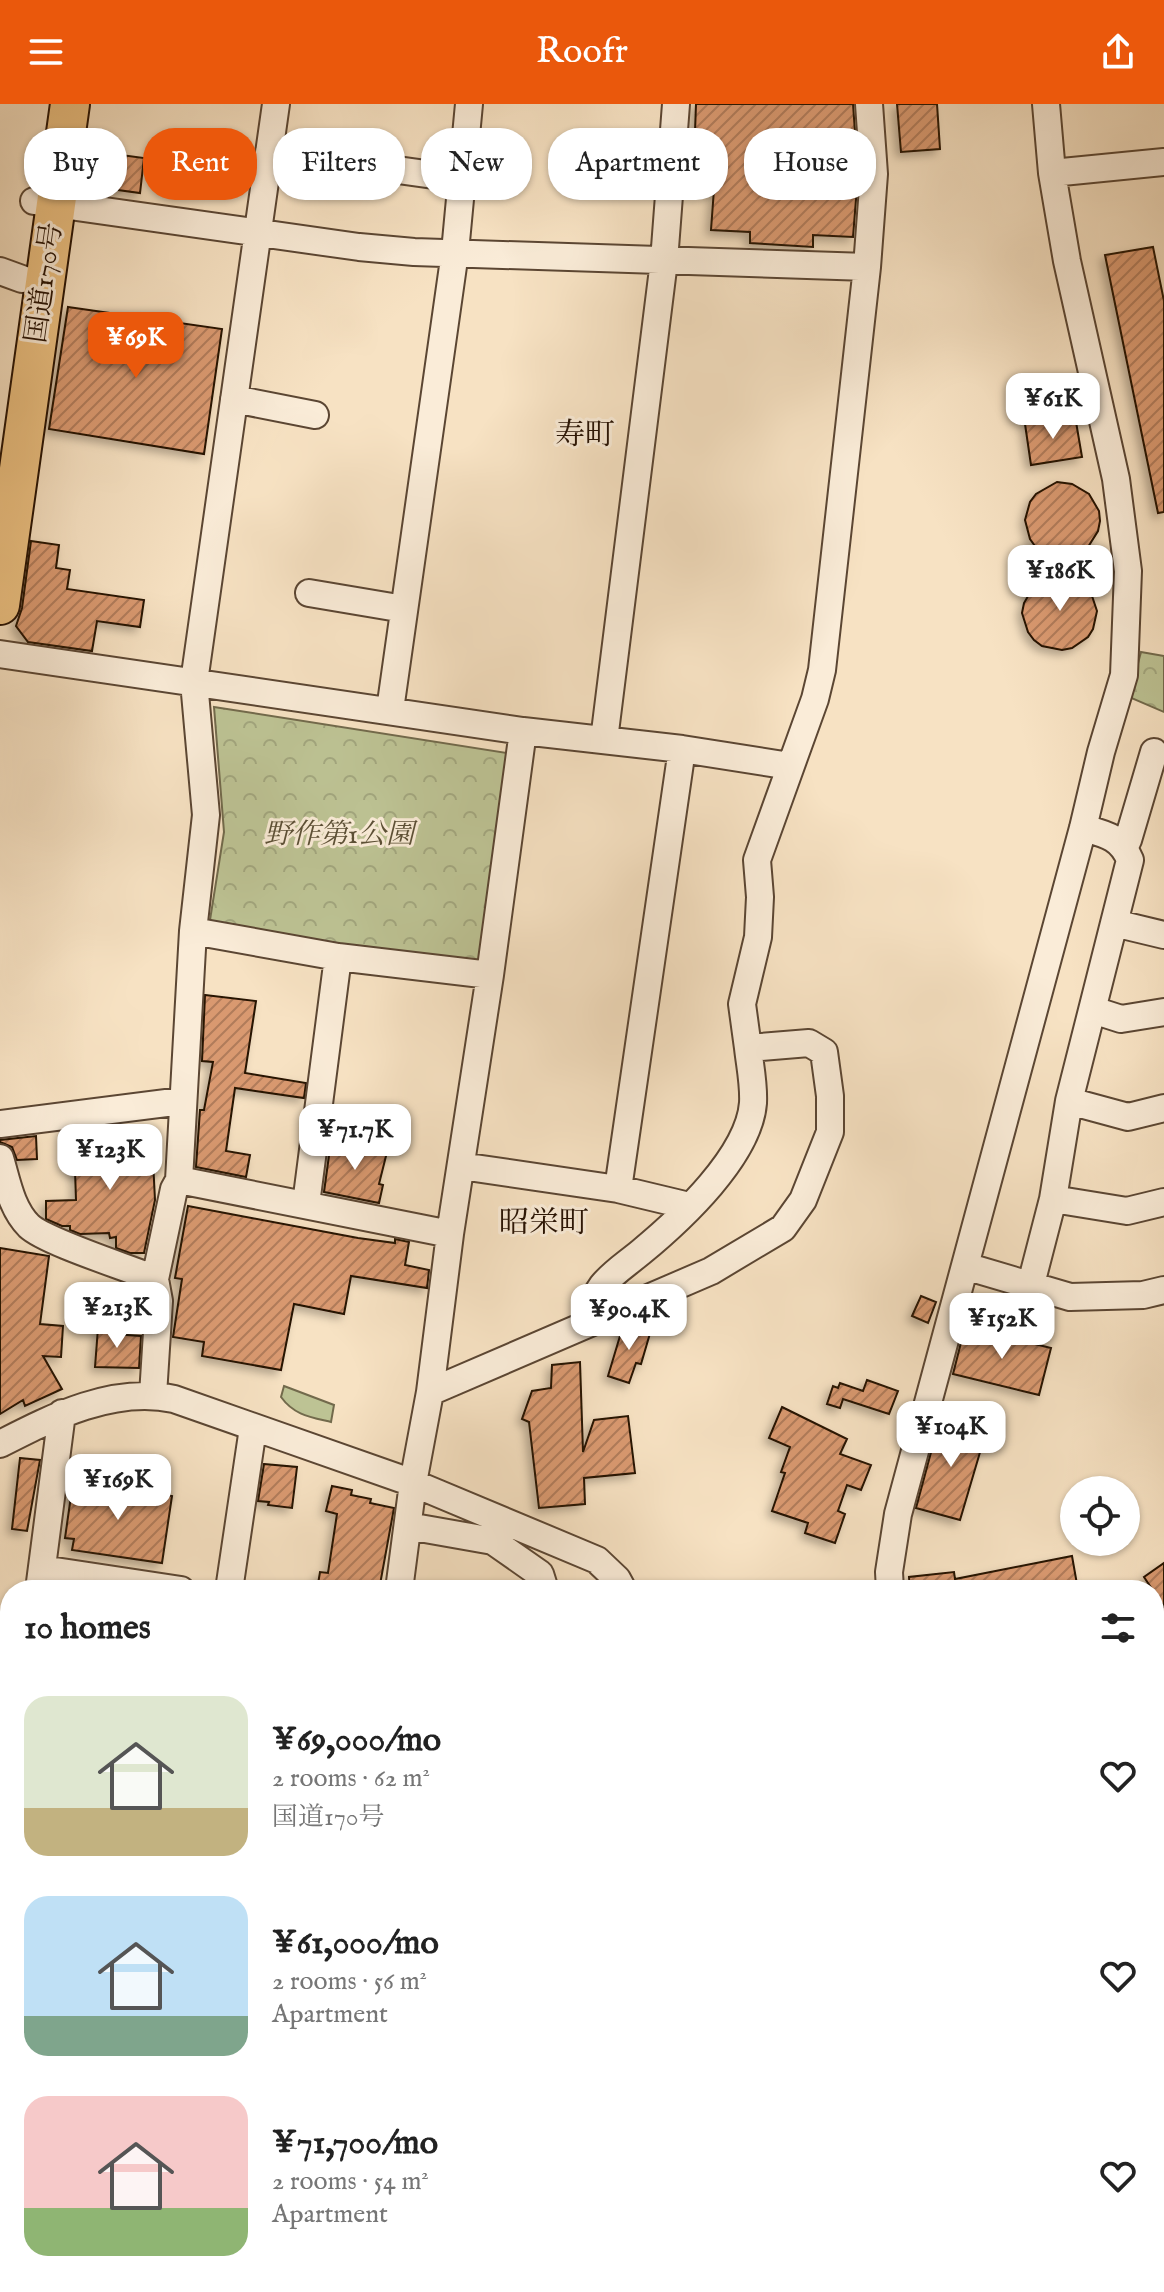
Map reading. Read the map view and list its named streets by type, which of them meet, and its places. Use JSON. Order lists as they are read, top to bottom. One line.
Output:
{"streets":{"highway":["国道170号"]},"districts":["寿町","昭栄町"],"parks":["野作第1公園"],"page":{"header":"Roofr","chip":["Buy","Rent","Filters","New","Apartment","House"],"price":["¥69K","¥61K","¥186K","¥71.7K","¥123K","¥213K","¥90.4K","¥152K","¥104K","¥169K"],"heading":"10 homes","list":[{"name":"¥69,000/mo","note":"2 rooms · 62 m² · 国道170号"},{"name":"¥61,000/mo","note":"2 rooms · 56 m² · Apartment"},{"name":"¥71,700/mo","note":"2 rooms · 54 m² · Apartment"}]}}
